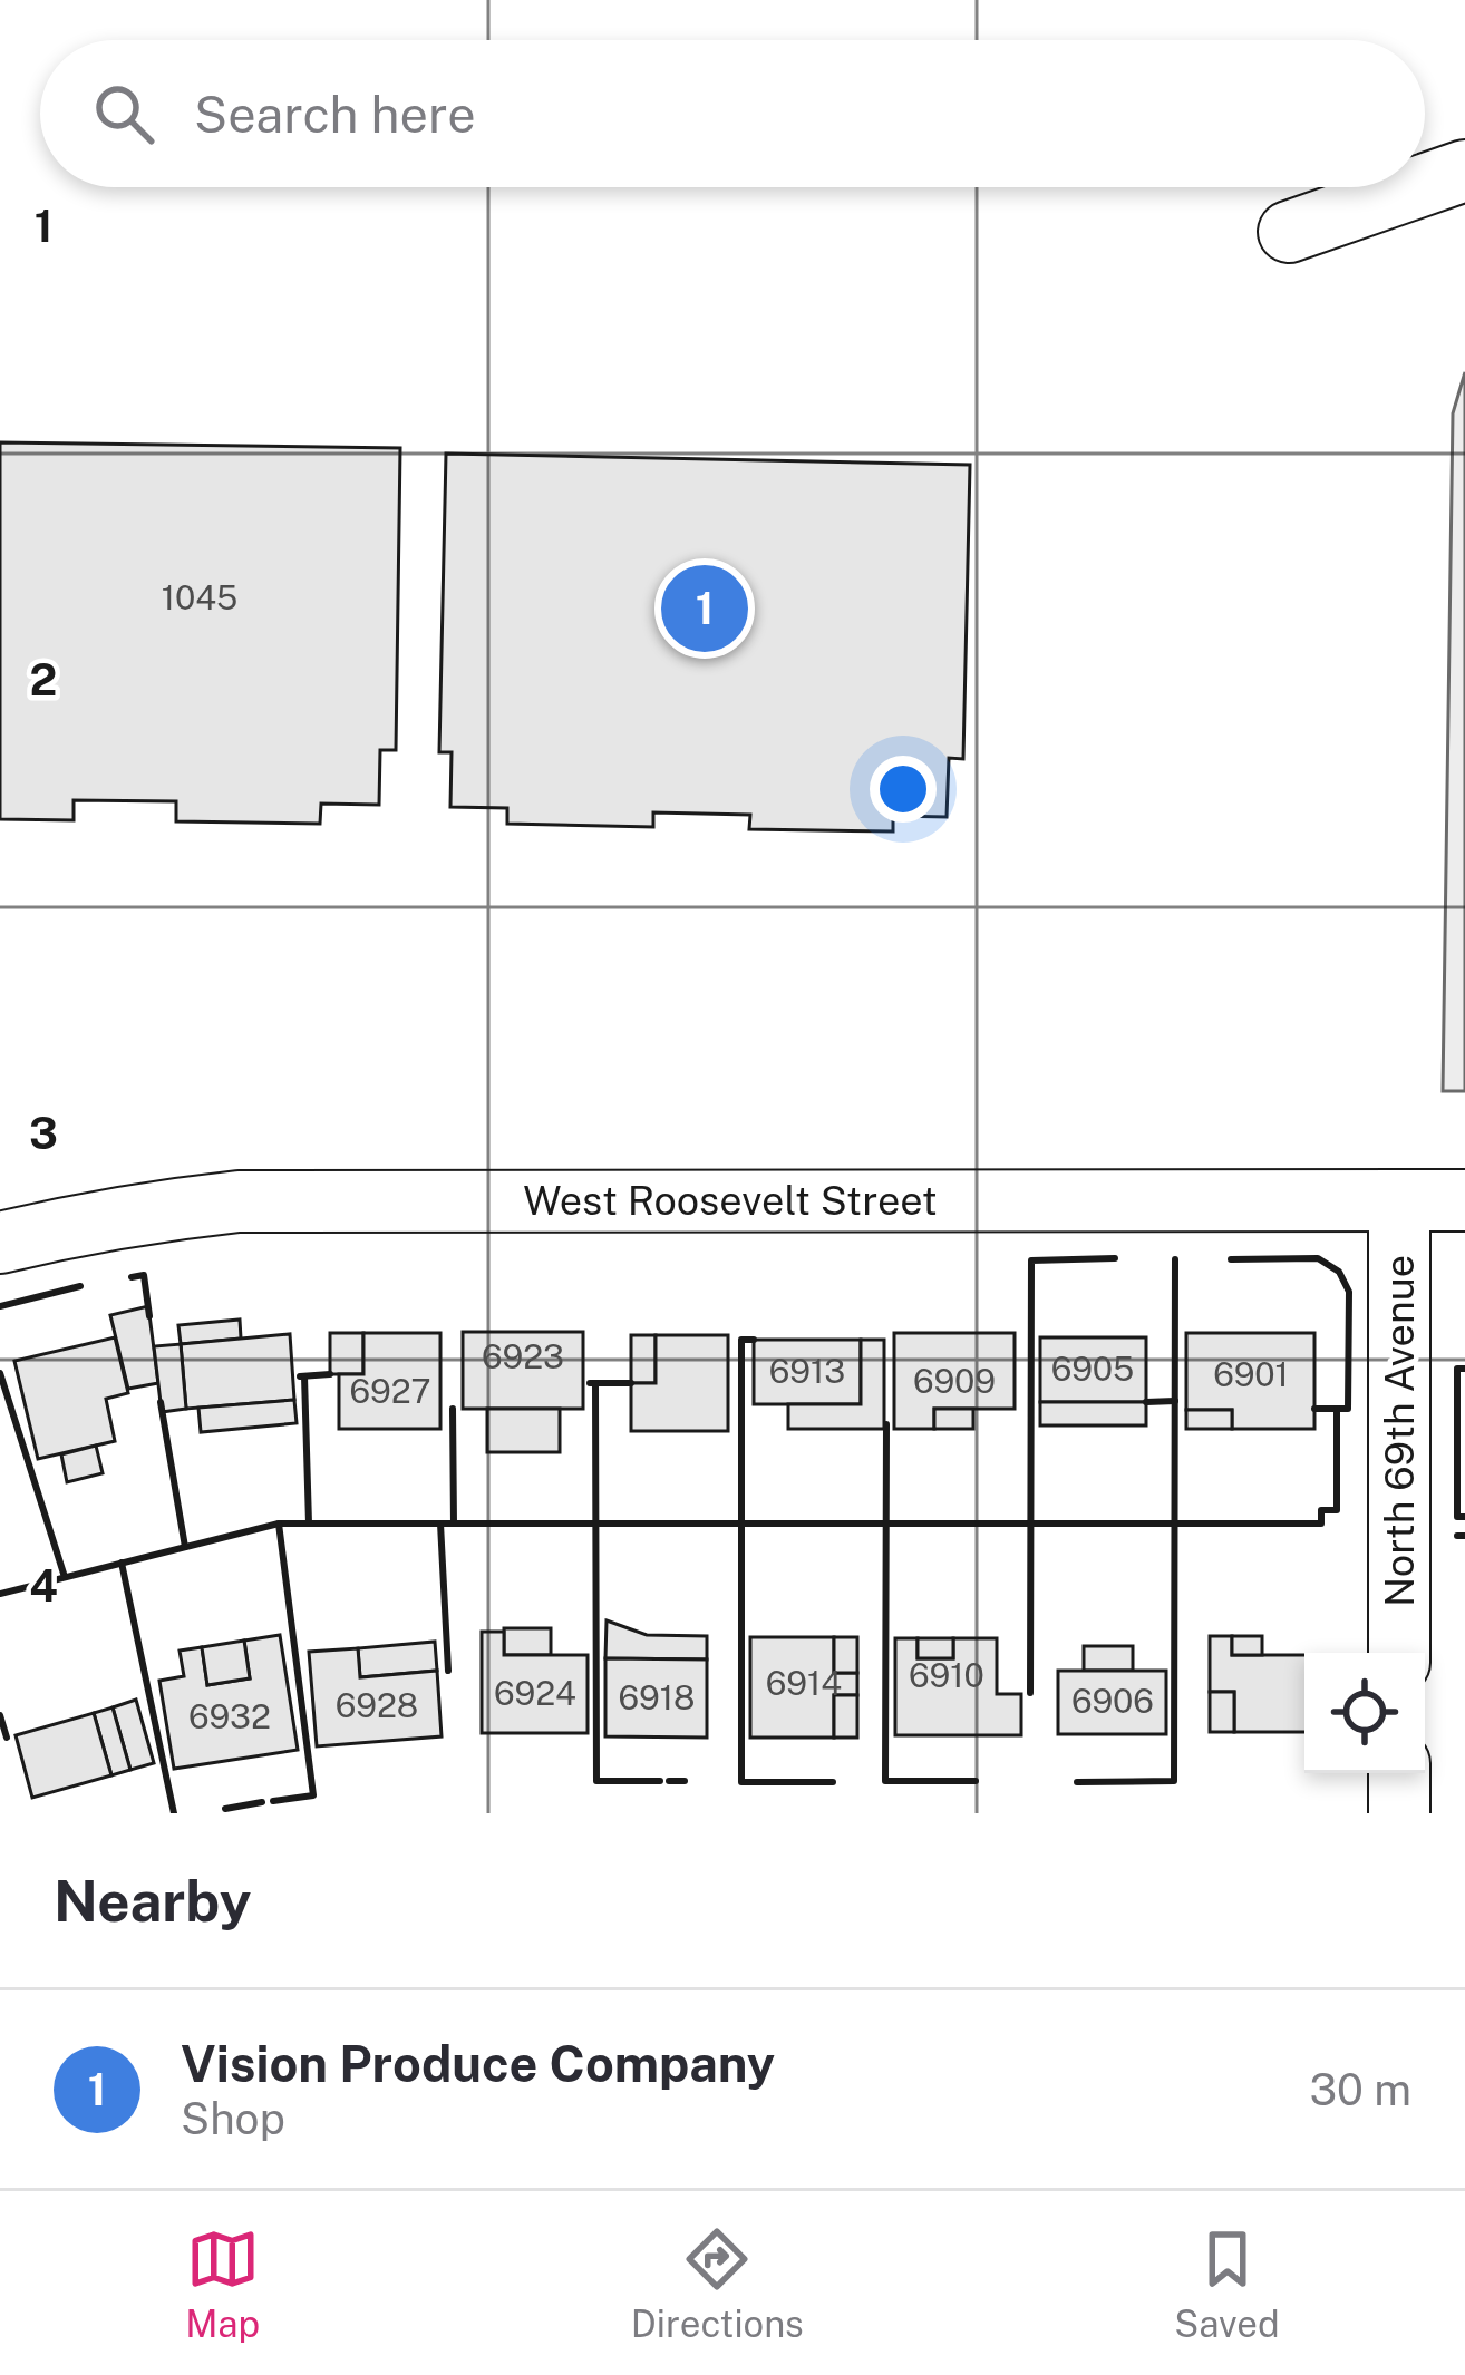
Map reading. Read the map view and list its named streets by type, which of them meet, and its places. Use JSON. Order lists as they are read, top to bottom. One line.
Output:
{"streets":{"street":["West Roosevelt Street","North 69th Avenue"]},"crossings":[["West Roosevelt Street","North 69th Avenue"]],"house_numbers":["1045","6923","6905","6913","6901","6909","6927","6910","6914","6924","6918","6906","6928","6932"],"page":{"search":"Search here","pins":"1","heading":"Nearby","list":[{"mark":"1","name":"Vision Produce Company","note":"Shop","value":"30 m"}],"nav":["Map","Directions","Saved"]},"grid":{"rows":["1","2","3","4"]}}
